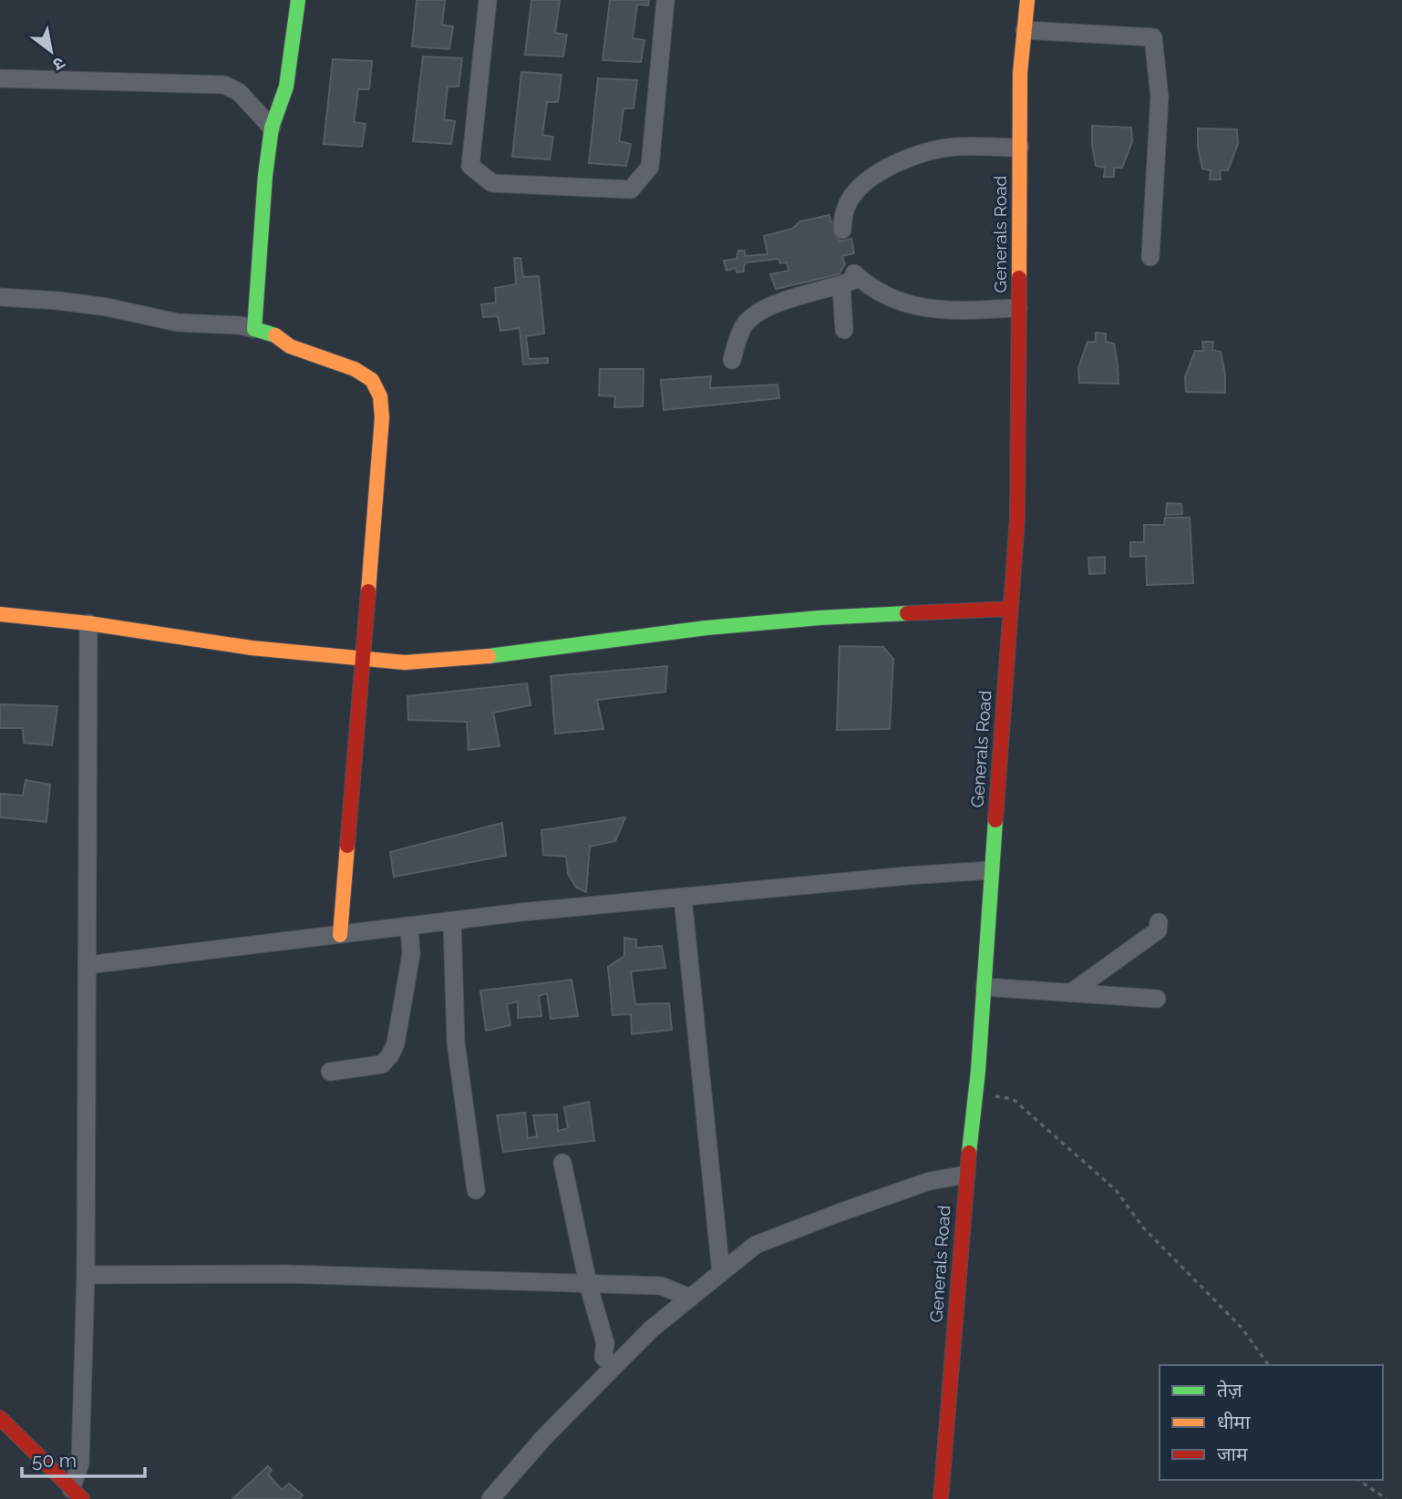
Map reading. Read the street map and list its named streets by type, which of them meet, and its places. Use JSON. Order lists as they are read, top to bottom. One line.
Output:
{"streets":{"street":["Generals Road"]},"legend":["तेज़","धीमा","जाम"],"scale_bar":"50 m","north":"bottom right"}
